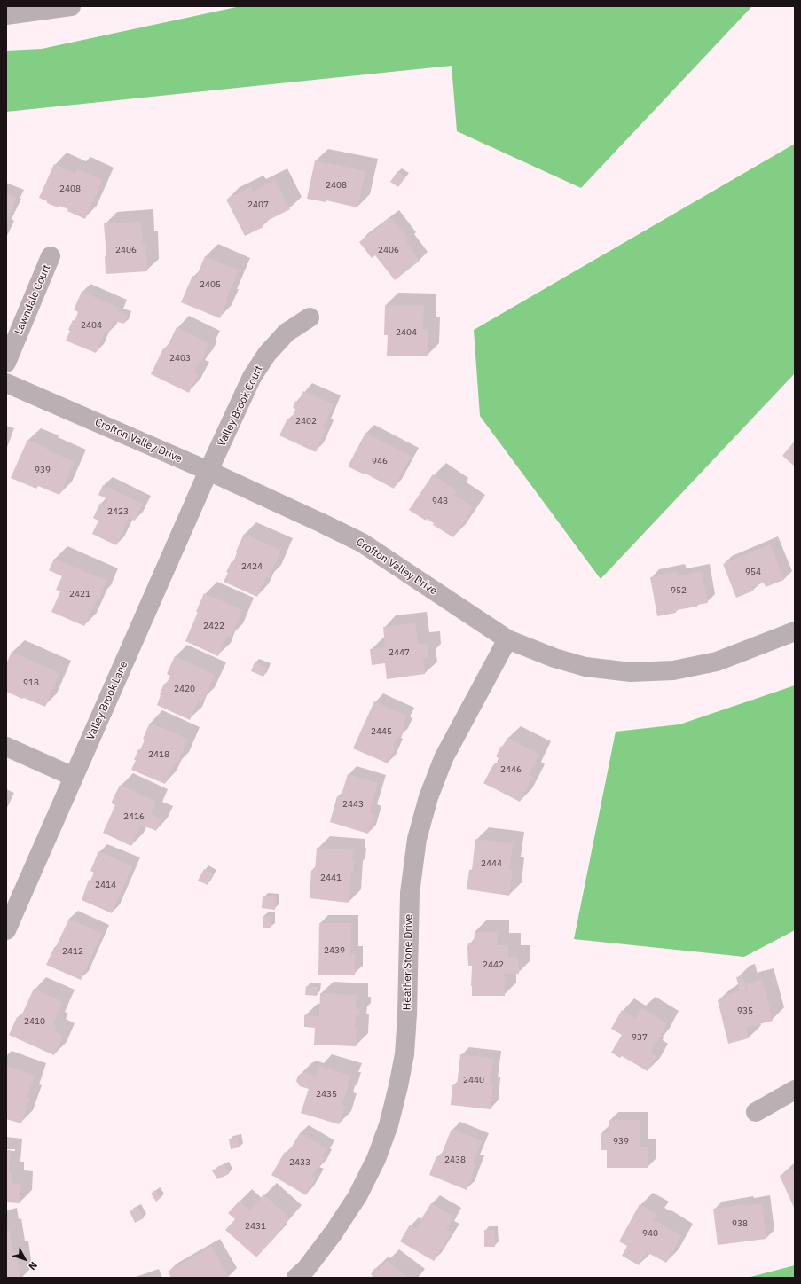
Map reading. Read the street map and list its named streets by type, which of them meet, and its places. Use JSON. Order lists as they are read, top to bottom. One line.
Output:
{"streets":{"street":["Lawndale Court","Valley Brook Court","Crofton Valley Drive","Valley Brook Lane","Heather Stone Drive"]},"crossings":[["Valley Brook Court","Crofton Valley Drive"],["Valley Brook Court","Valley Brook Lane"],["Crofton Valley Drive","Valley Brook Lane"],["Crofton Valley Drive","Heather Stone Drive"]],"house_numbers":["2408","2408","2407","2406","2406","2405","2404","2404","2403","2402","946","939","948","2423","2424","954","952","2421","2422","2447","918","2420","2445","2418","2446","2443","2416","2444","2441","2414","2439","2412","2442","935","2410","937","2440","2435","939","2438","2433","938","2431","940"],"north":"bottom right"}
